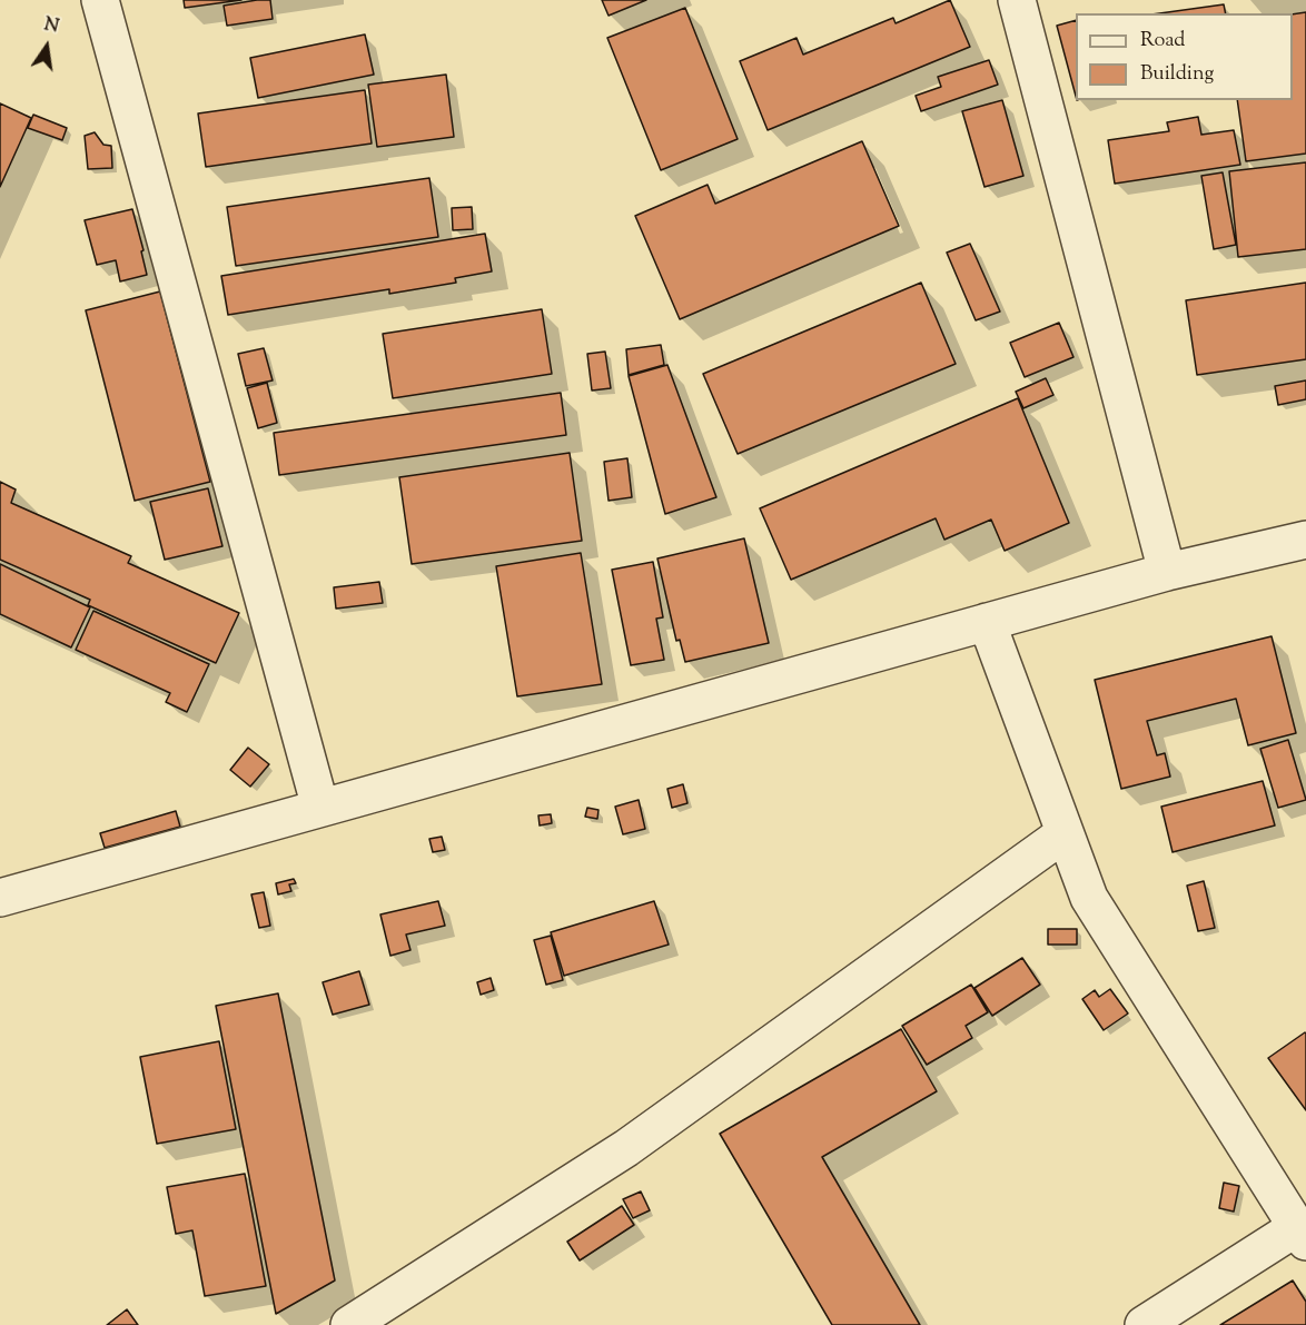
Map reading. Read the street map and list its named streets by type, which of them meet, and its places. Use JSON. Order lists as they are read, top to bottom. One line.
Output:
{"legend":["Road","Building"],"north":"top"}
